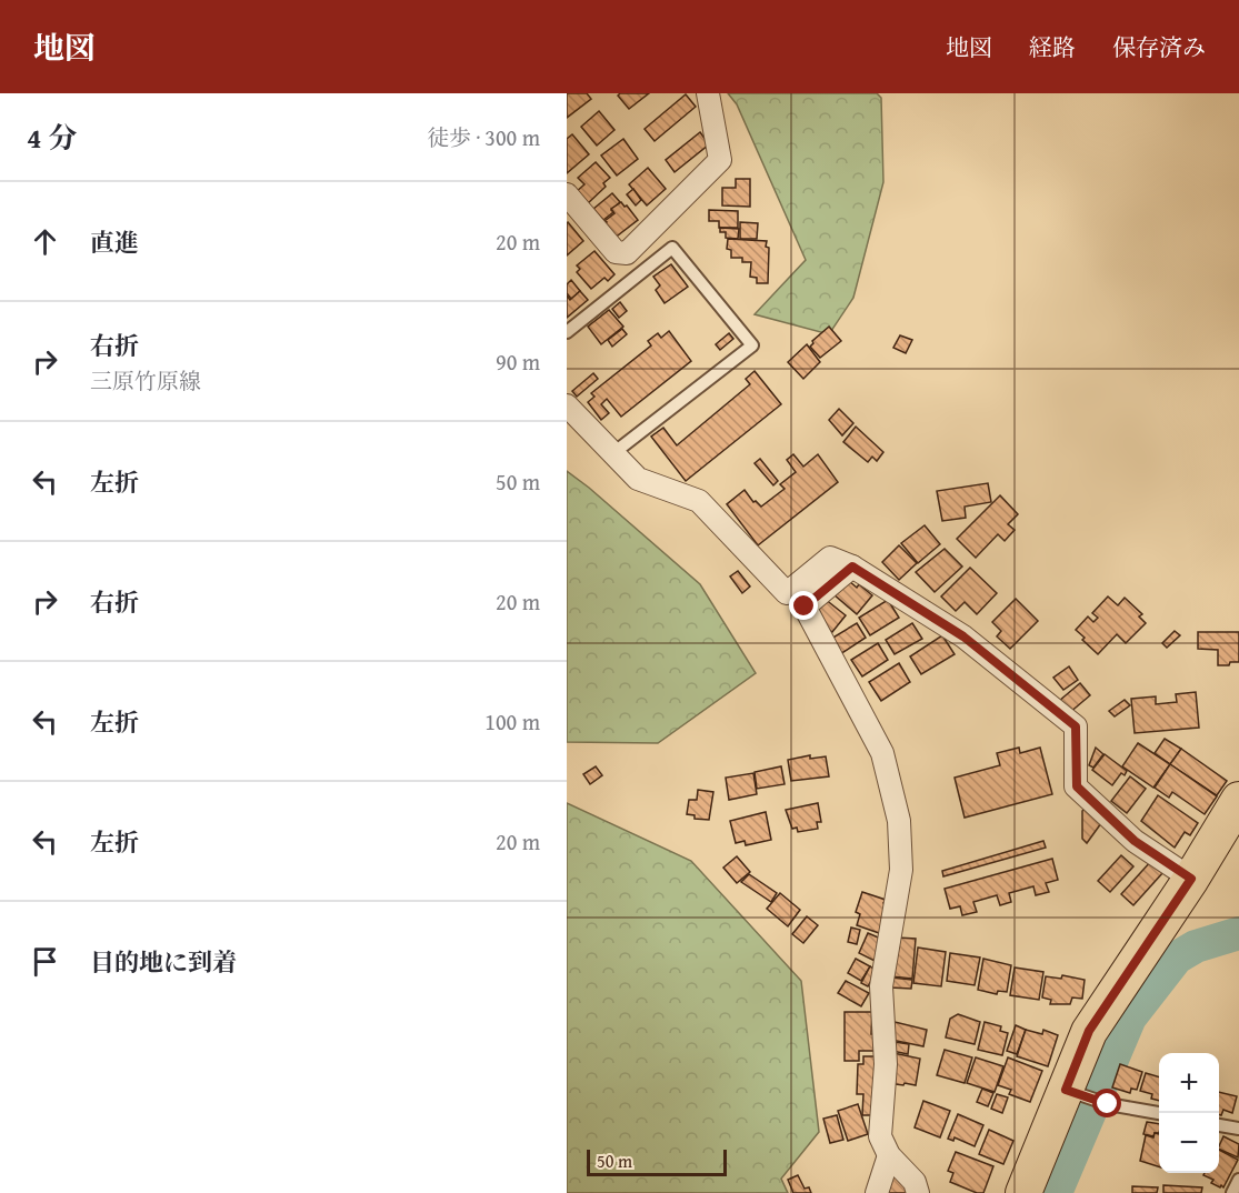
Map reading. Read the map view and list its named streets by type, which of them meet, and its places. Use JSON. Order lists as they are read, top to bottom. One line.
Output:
{"scale_bar":"50 m","page":{"header":"地図","nav":["地図","経路","保存済み"],"heading":["4 分","徒歩 · 300 m"],"list":[["直進","20 m"],["右折","三原竹原線","90 m"],["左折","50 m"],["右折","20 m"],["左折","100 m"],["左折","20 m"],"目的地に到着"],"map_buttons":["+","−"],"scale":"50 m"}}
